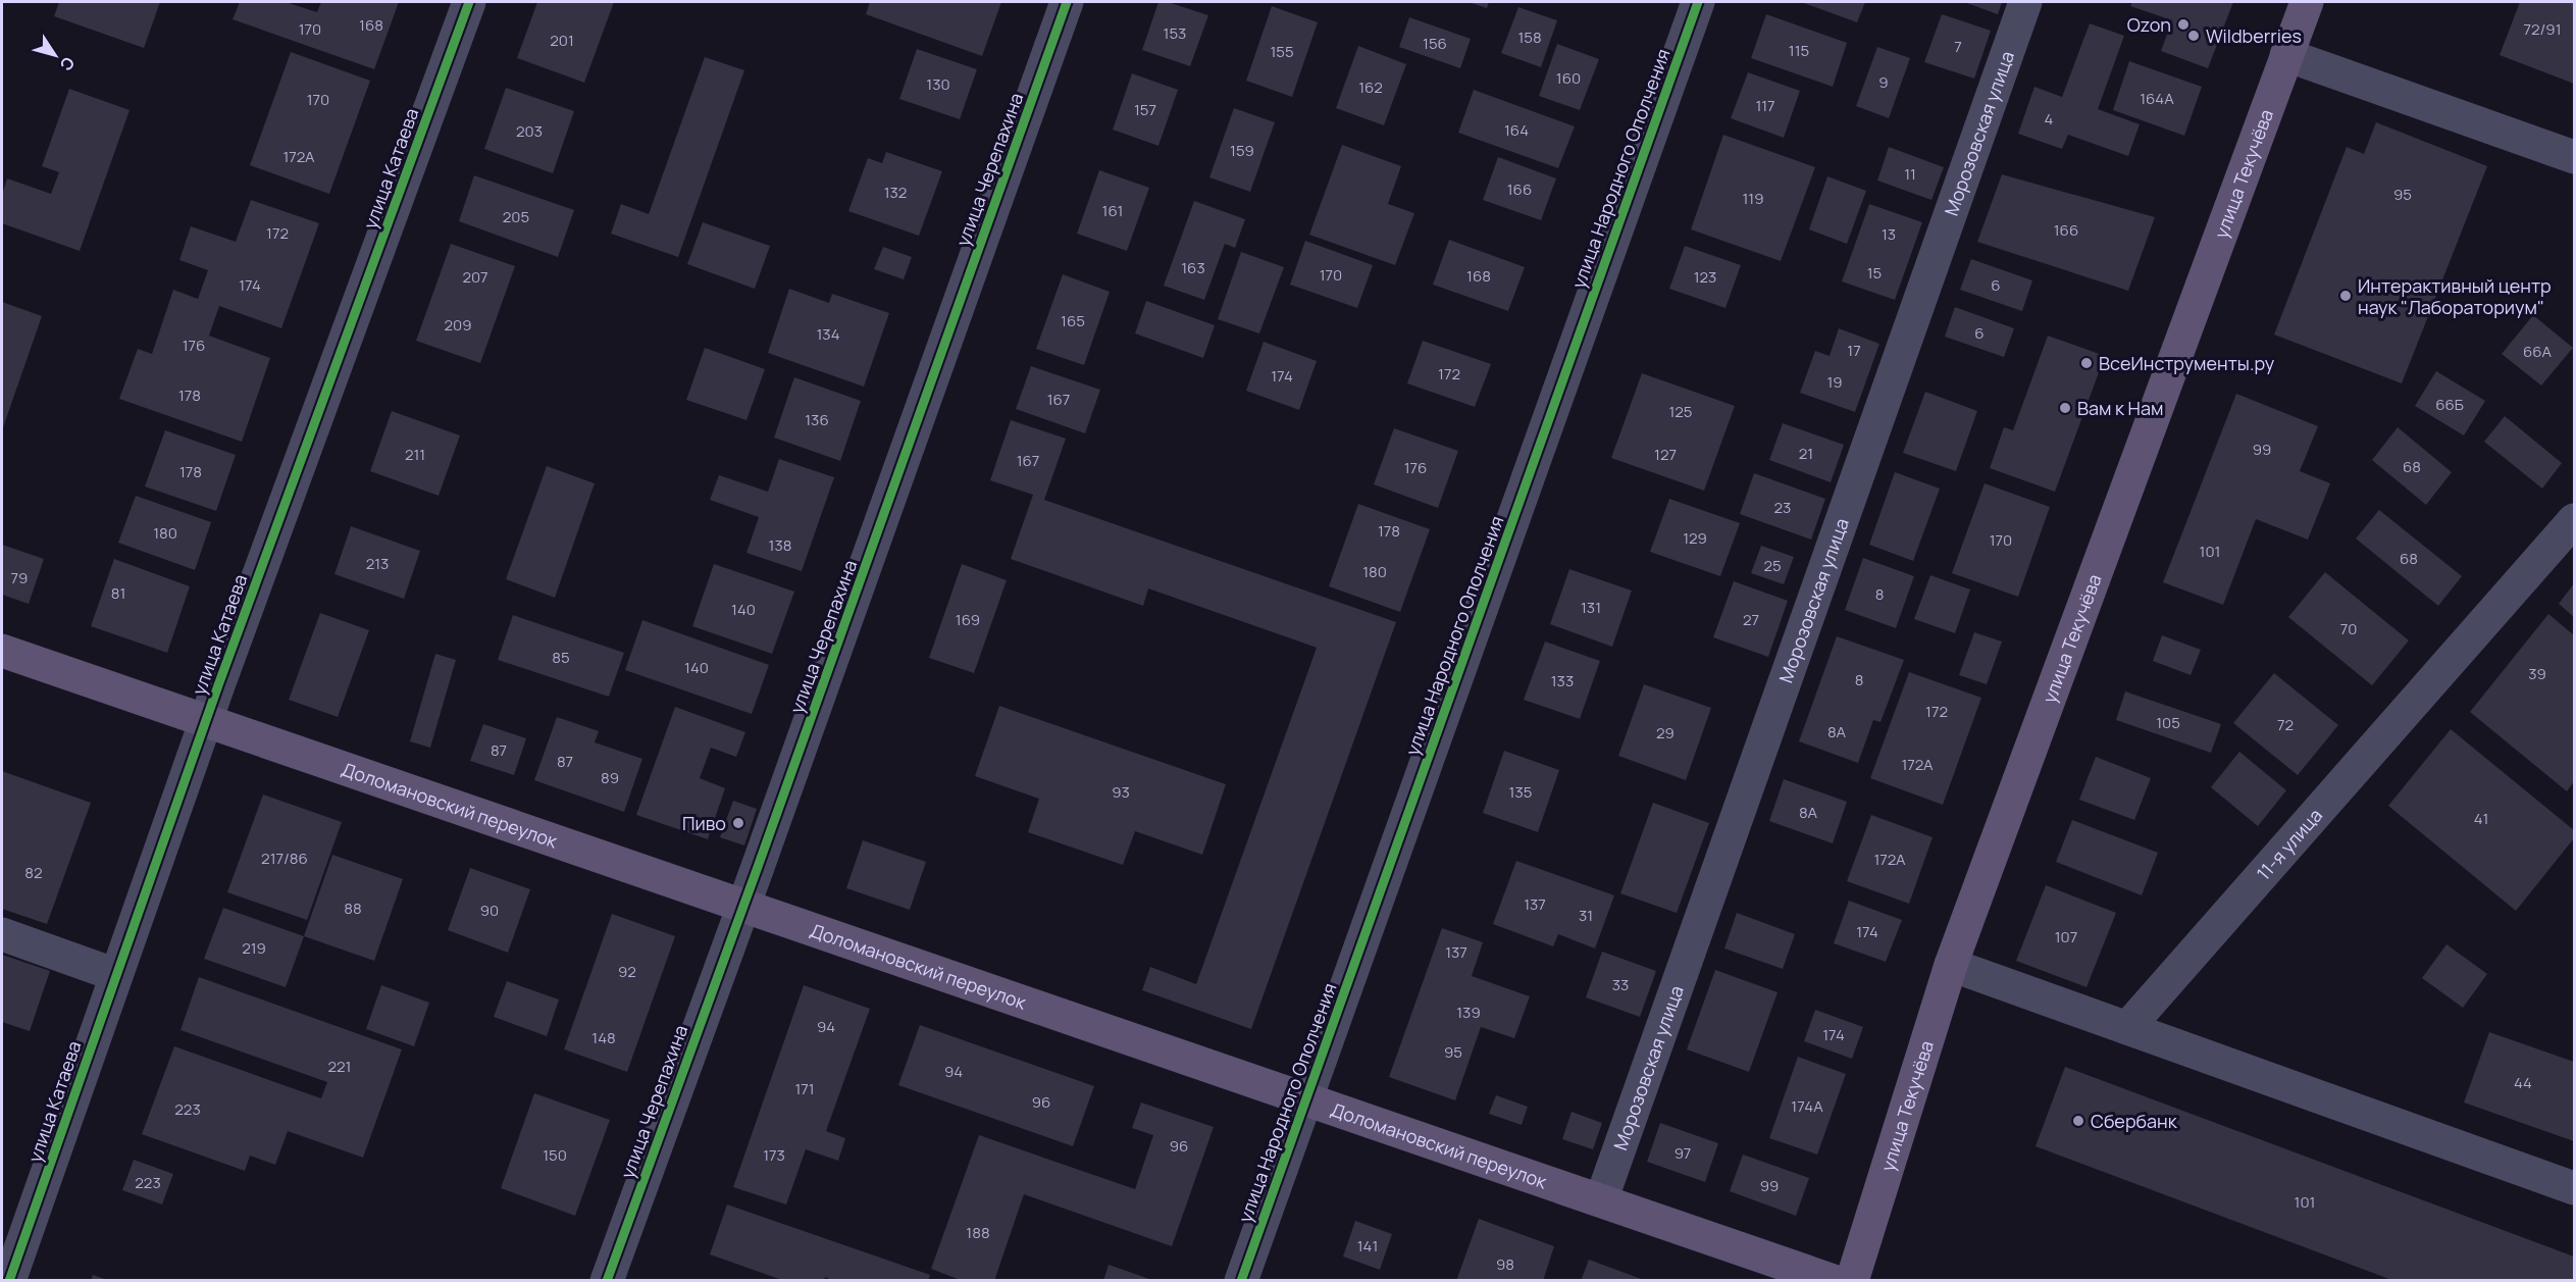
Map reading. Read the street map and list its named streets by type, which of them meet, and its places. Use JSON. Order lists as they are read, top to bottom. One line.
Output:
{"streets":{"main road":["улица Текучёва","Доломановский переулок"],"street":["Морозовская улица","улица Катаева","улица Народного Ополчения","улица Черепахина","11-я улица"]},"crossings":[["Морозовская улица","Доломановский переулок"],["улица Катаева","Доломановский переулок"],["улица Народного Ополчения","Доломановский переулок"],["улица Черепахина","Доломановский переулок"]],"places":["Ozon","Wildberries","Интерактивный центр наук \"Лабораториум\"","ВсеИнструменты.ру","Вам к Нам","Пиво","Сбербанк"],"house_numbers":["168","170","72/91","153","158","201","156","7","115","155","160","9","130","162","164А","170","117","157","4","164","203","159","172А","11","166","132","95","119","161","205","166","172","13","163","15","170","168","207","123","174","6","165","209","6","134","176","17","66А","172","174","19","178","167","66Б","125","136","99","21","211","127","167","68","176","178","23","178","180","129","170","138","101","68","213","25","180","79","81","8","131","140","169","27","70","85","140","39","8","133","172","105","72","8А","29","87","87","172А","89","93","135","8А","41","217/86","172А","82","137","88","90","31","174","107","219","137","92","33","139","94","174","148","95","221","94","44","171","96","174А","223","96","97","150","173","223","99","101","188","141","98"],"north":"bottom right"}
